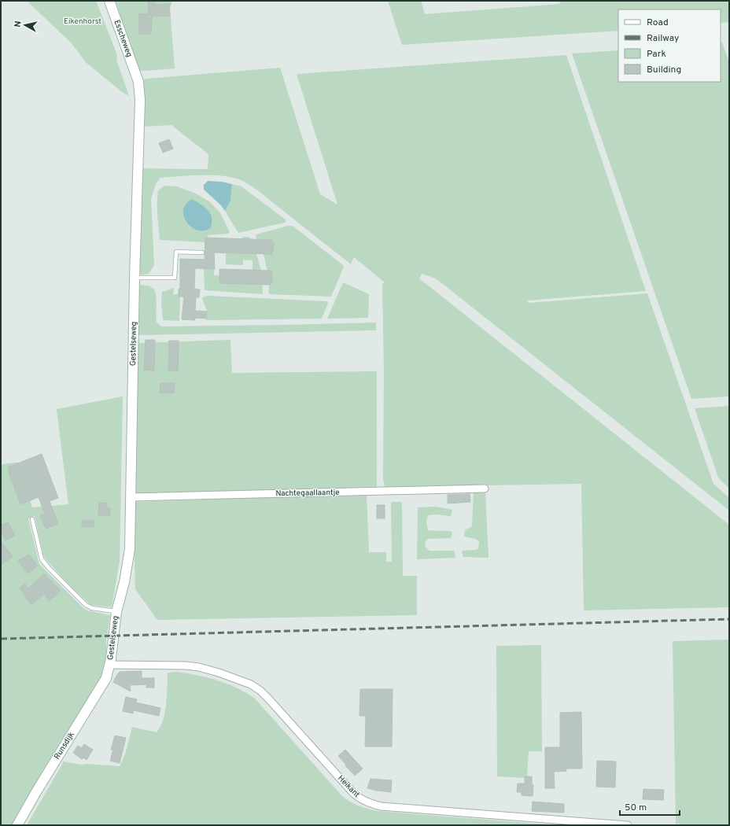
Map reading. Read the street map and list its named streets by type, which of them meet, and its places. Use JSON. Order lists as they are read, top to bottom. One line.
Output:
{"streets":{"street":["Esscheweg","Gestelseweg","Nachtegaallaantje","Runsdijk","Heikant"]},"crossings":[["Esscheweg","Gestelseweg"],["Gestelseweg","Nachtegaallaantje"],["Gestelseweg","Runsdijk"],["Gestelseweg","Heikant"],["Runsdijk","Heikant"]],"parks":["Eikenhorst"],"legend":["Road","Railway","Park","Building"],"scale_bar":"50 m","north":"left"}
